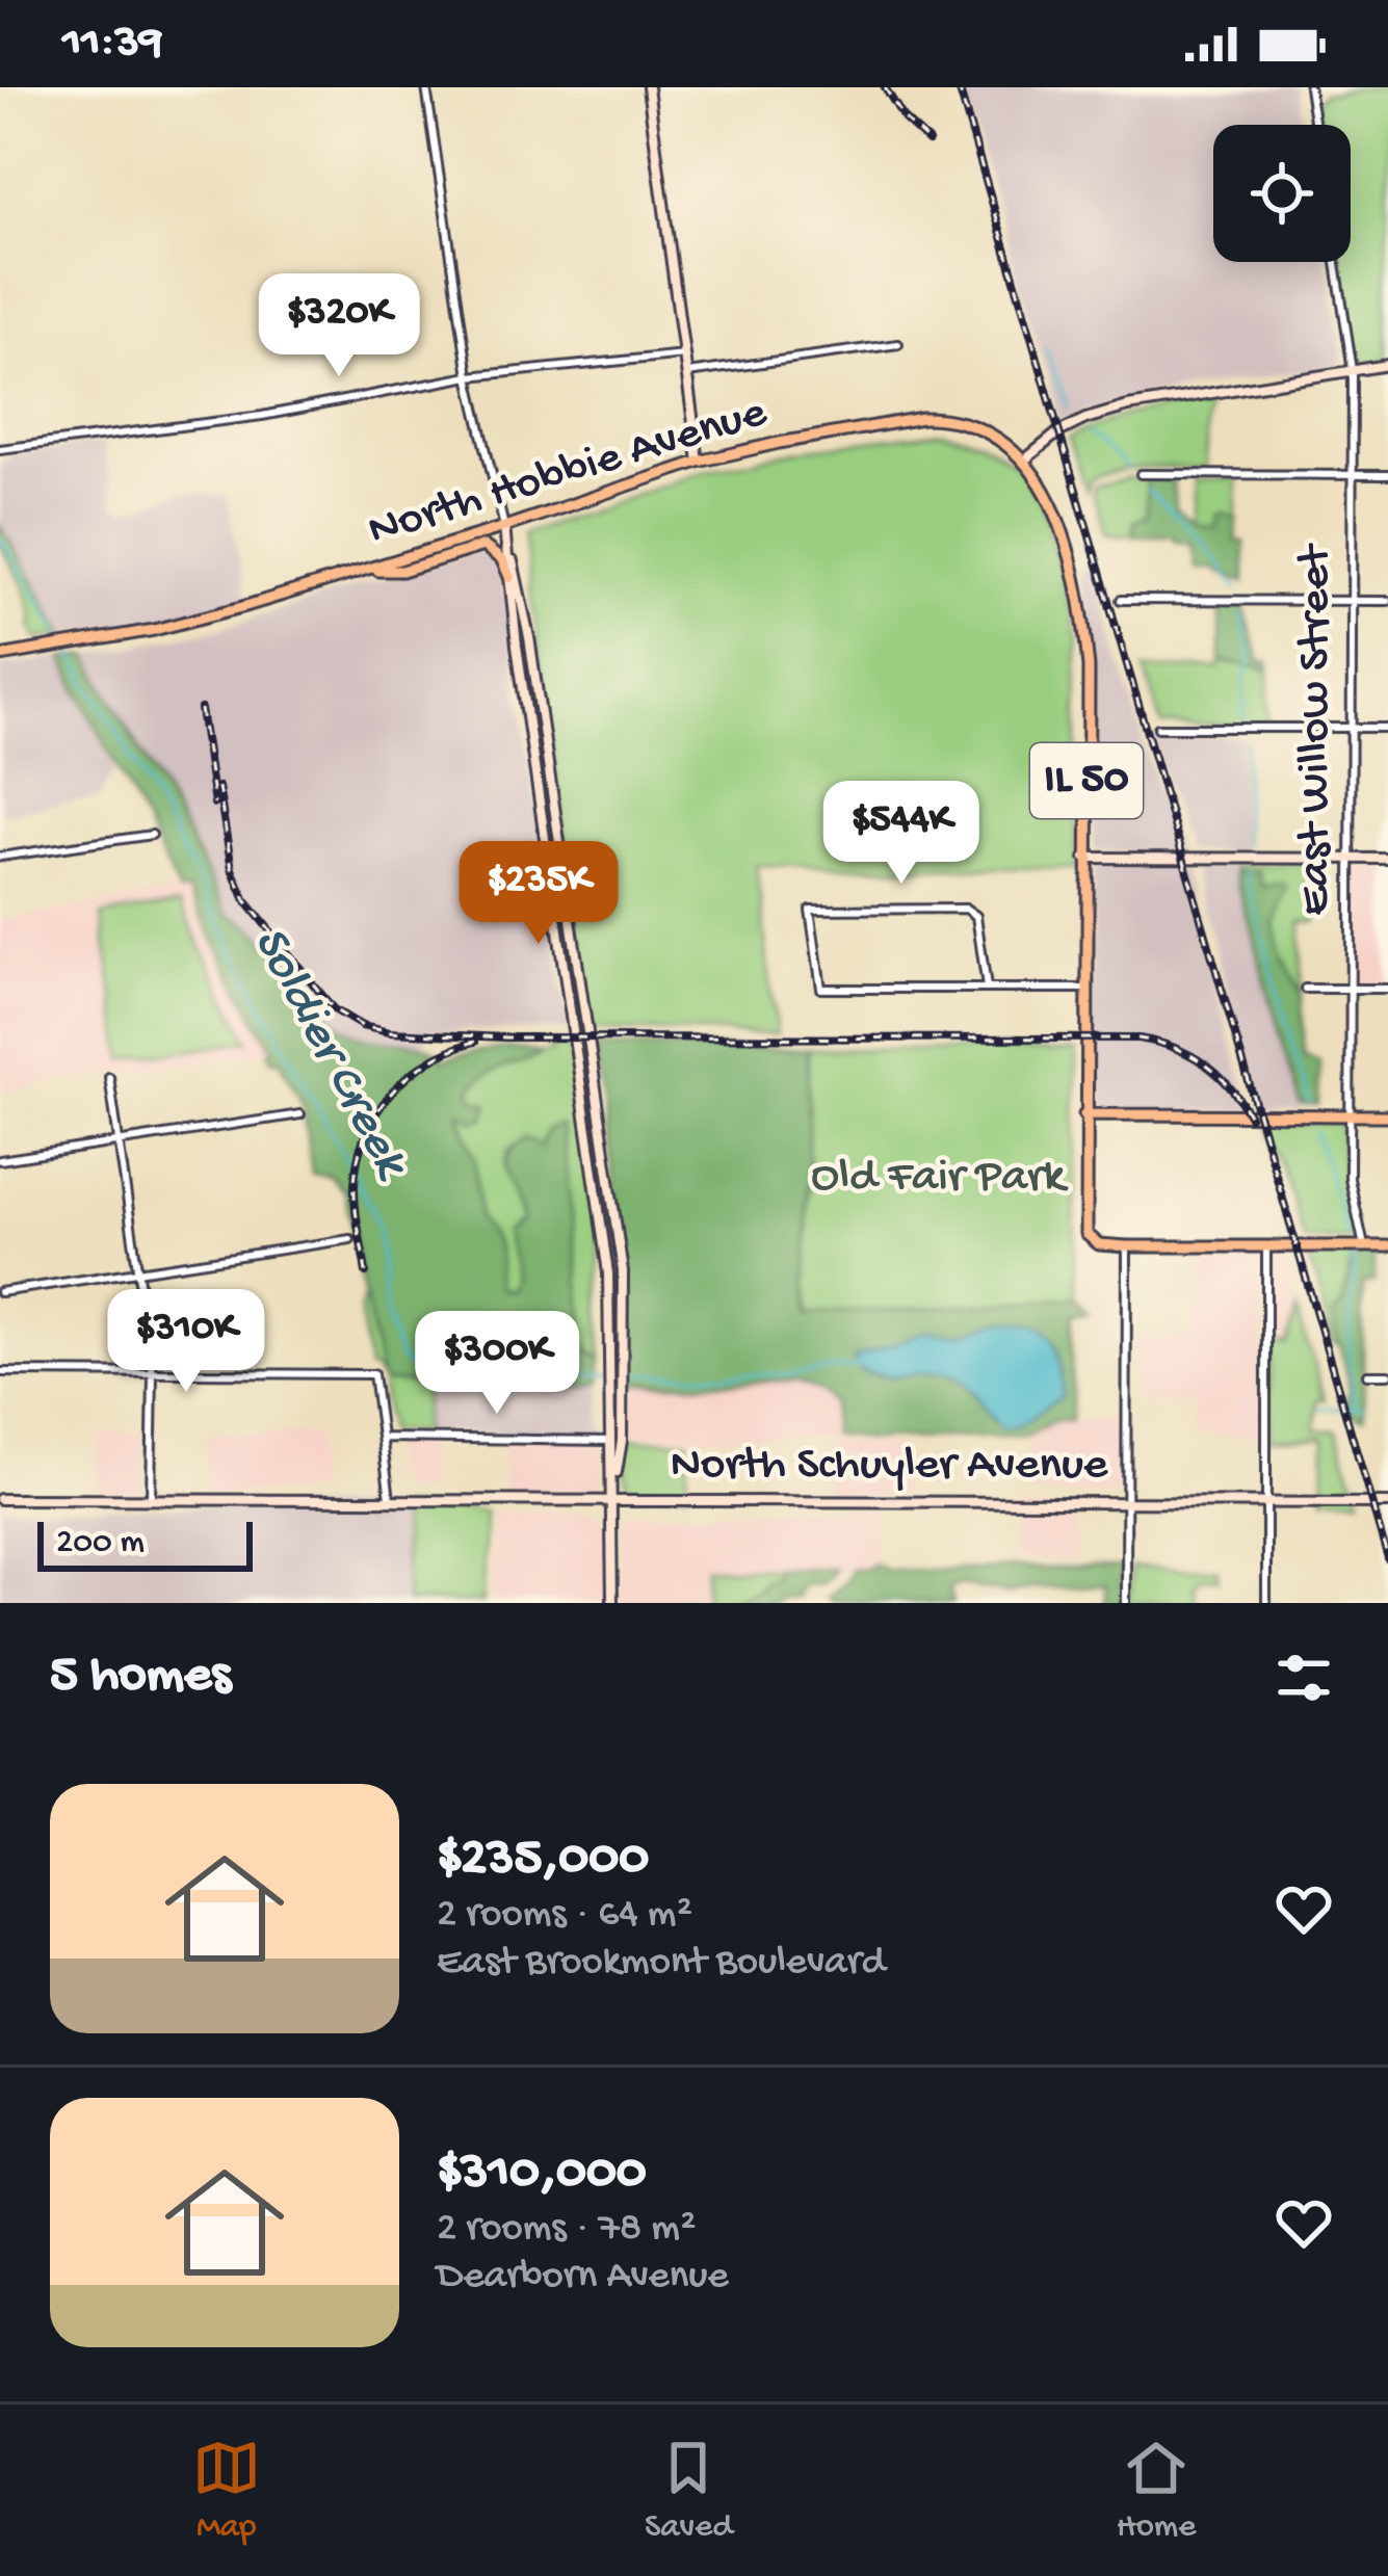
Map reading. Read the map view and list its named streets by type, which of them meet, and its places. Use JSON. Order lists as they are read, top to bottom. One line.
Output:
{"streets":{"main road":["North Hobbie Avenue","IL 50","North Schuyler Avenue"],"street":["East Willow Street"]},"crossings":[["North Hobbie Avenue","IL 50"],["East Willow Street","IL 50"]],"water":["Soldier Creek"],"parks":["Old Fair Park"],"scale_bar":"200 m","page":{"status":"11:39","price":["$320K","$544K","$235K","$310K","$300K"],"scale":"200 m","heading":"5 homes","list":[{"name":"$235,000","note":"2 rooms · 64 m² · East Brookmont Boulevard"},{"name":"$310,000","note":"2 rooms · 78 m² · Dearborn Avenue"}],"tabs":["Map","Saved","Home"]}}
